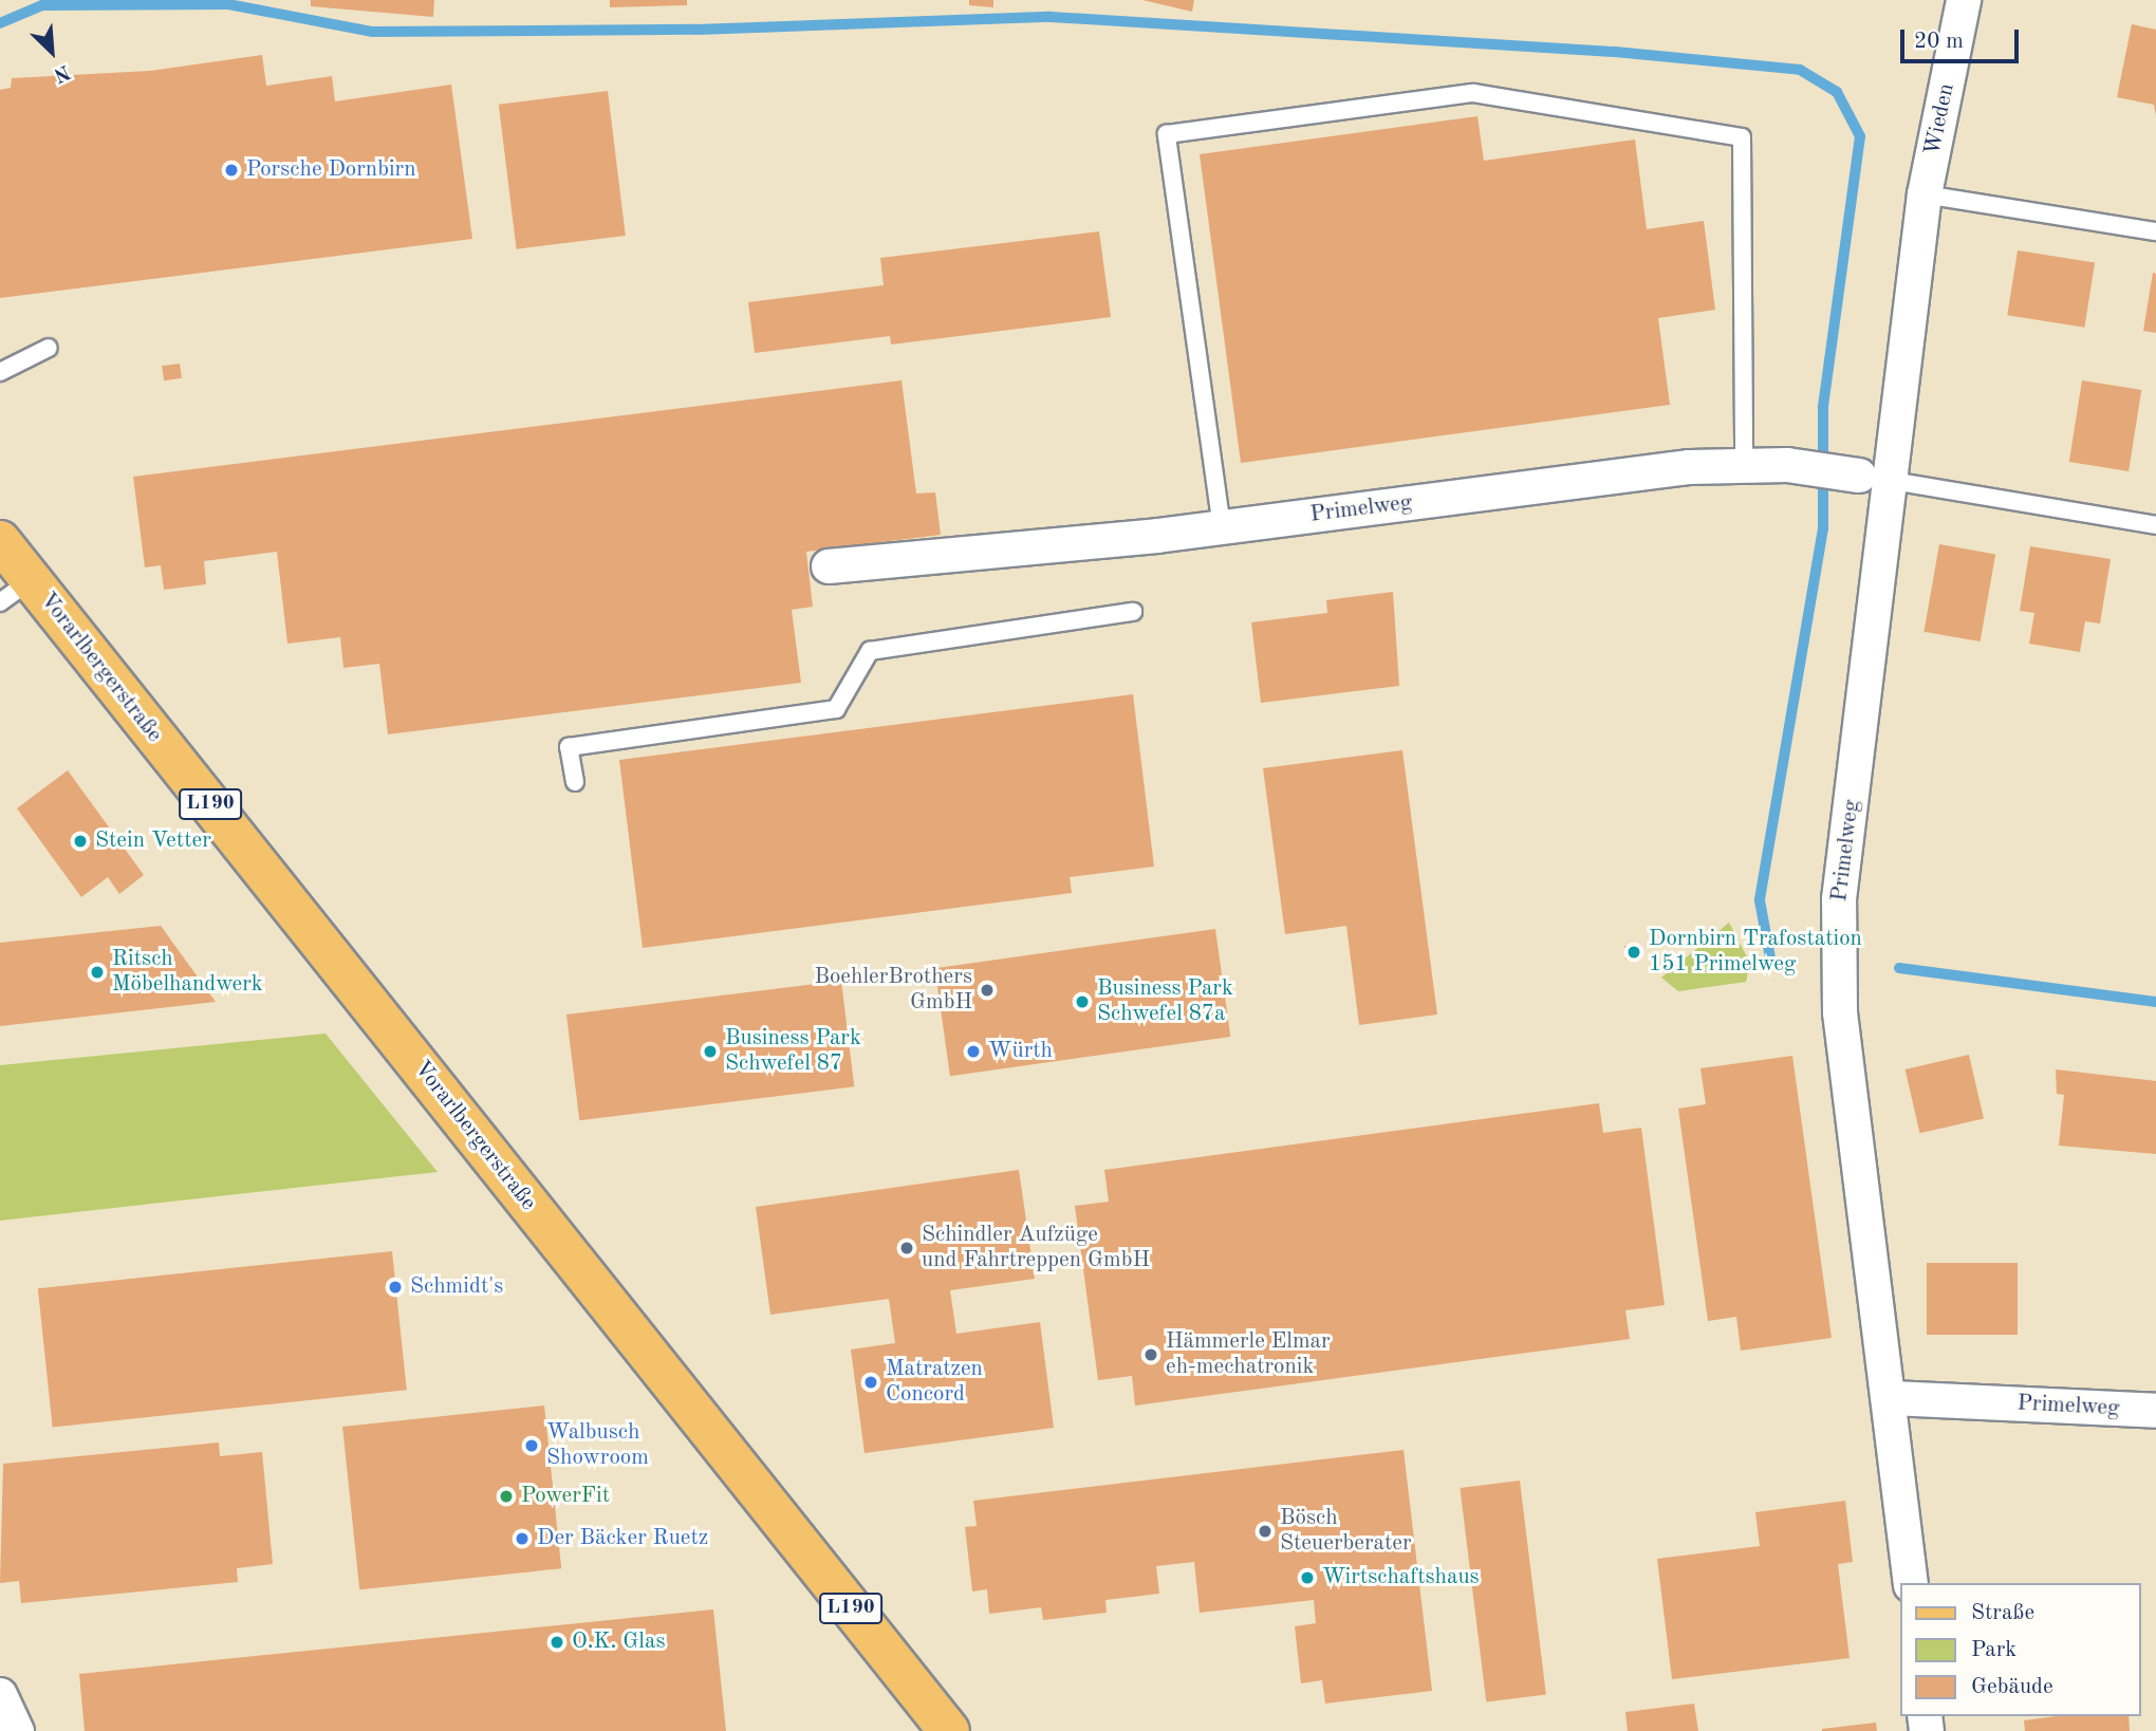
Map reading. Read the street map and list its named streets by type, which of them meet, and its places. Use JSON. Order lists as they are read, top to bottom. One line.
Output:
{"streets":{"main road":["Vorarlbergerstraße","L190"],"street":["Wieden","Primelweg"]},"crossings":[["Wieden","Primelweg"]],"places":["Porsche Dornbirn","Stein Vetter","Dornbirn Trafostation 151 Primelweg","Ritsch Möbelhandwerk","BoehlerBrothers GmbH","Business Park Schwefel 87a","Business Park Schwefel 87","Würth","Schindler Aufzüge und Fahrtreppen GmbH","Schmidt's","Hämmerle Elmar eh-mechatronik","Matratzen Concord","Walbusch Showroom","PowerFit","Bösch Steuerberater","Der Bäcker Ruetz","Wirtschaftshaus","O.K. Glas"],"legend":["Straße","Park","Gebäude"],"scale_bar":"20 m","north":"bottom right"}
